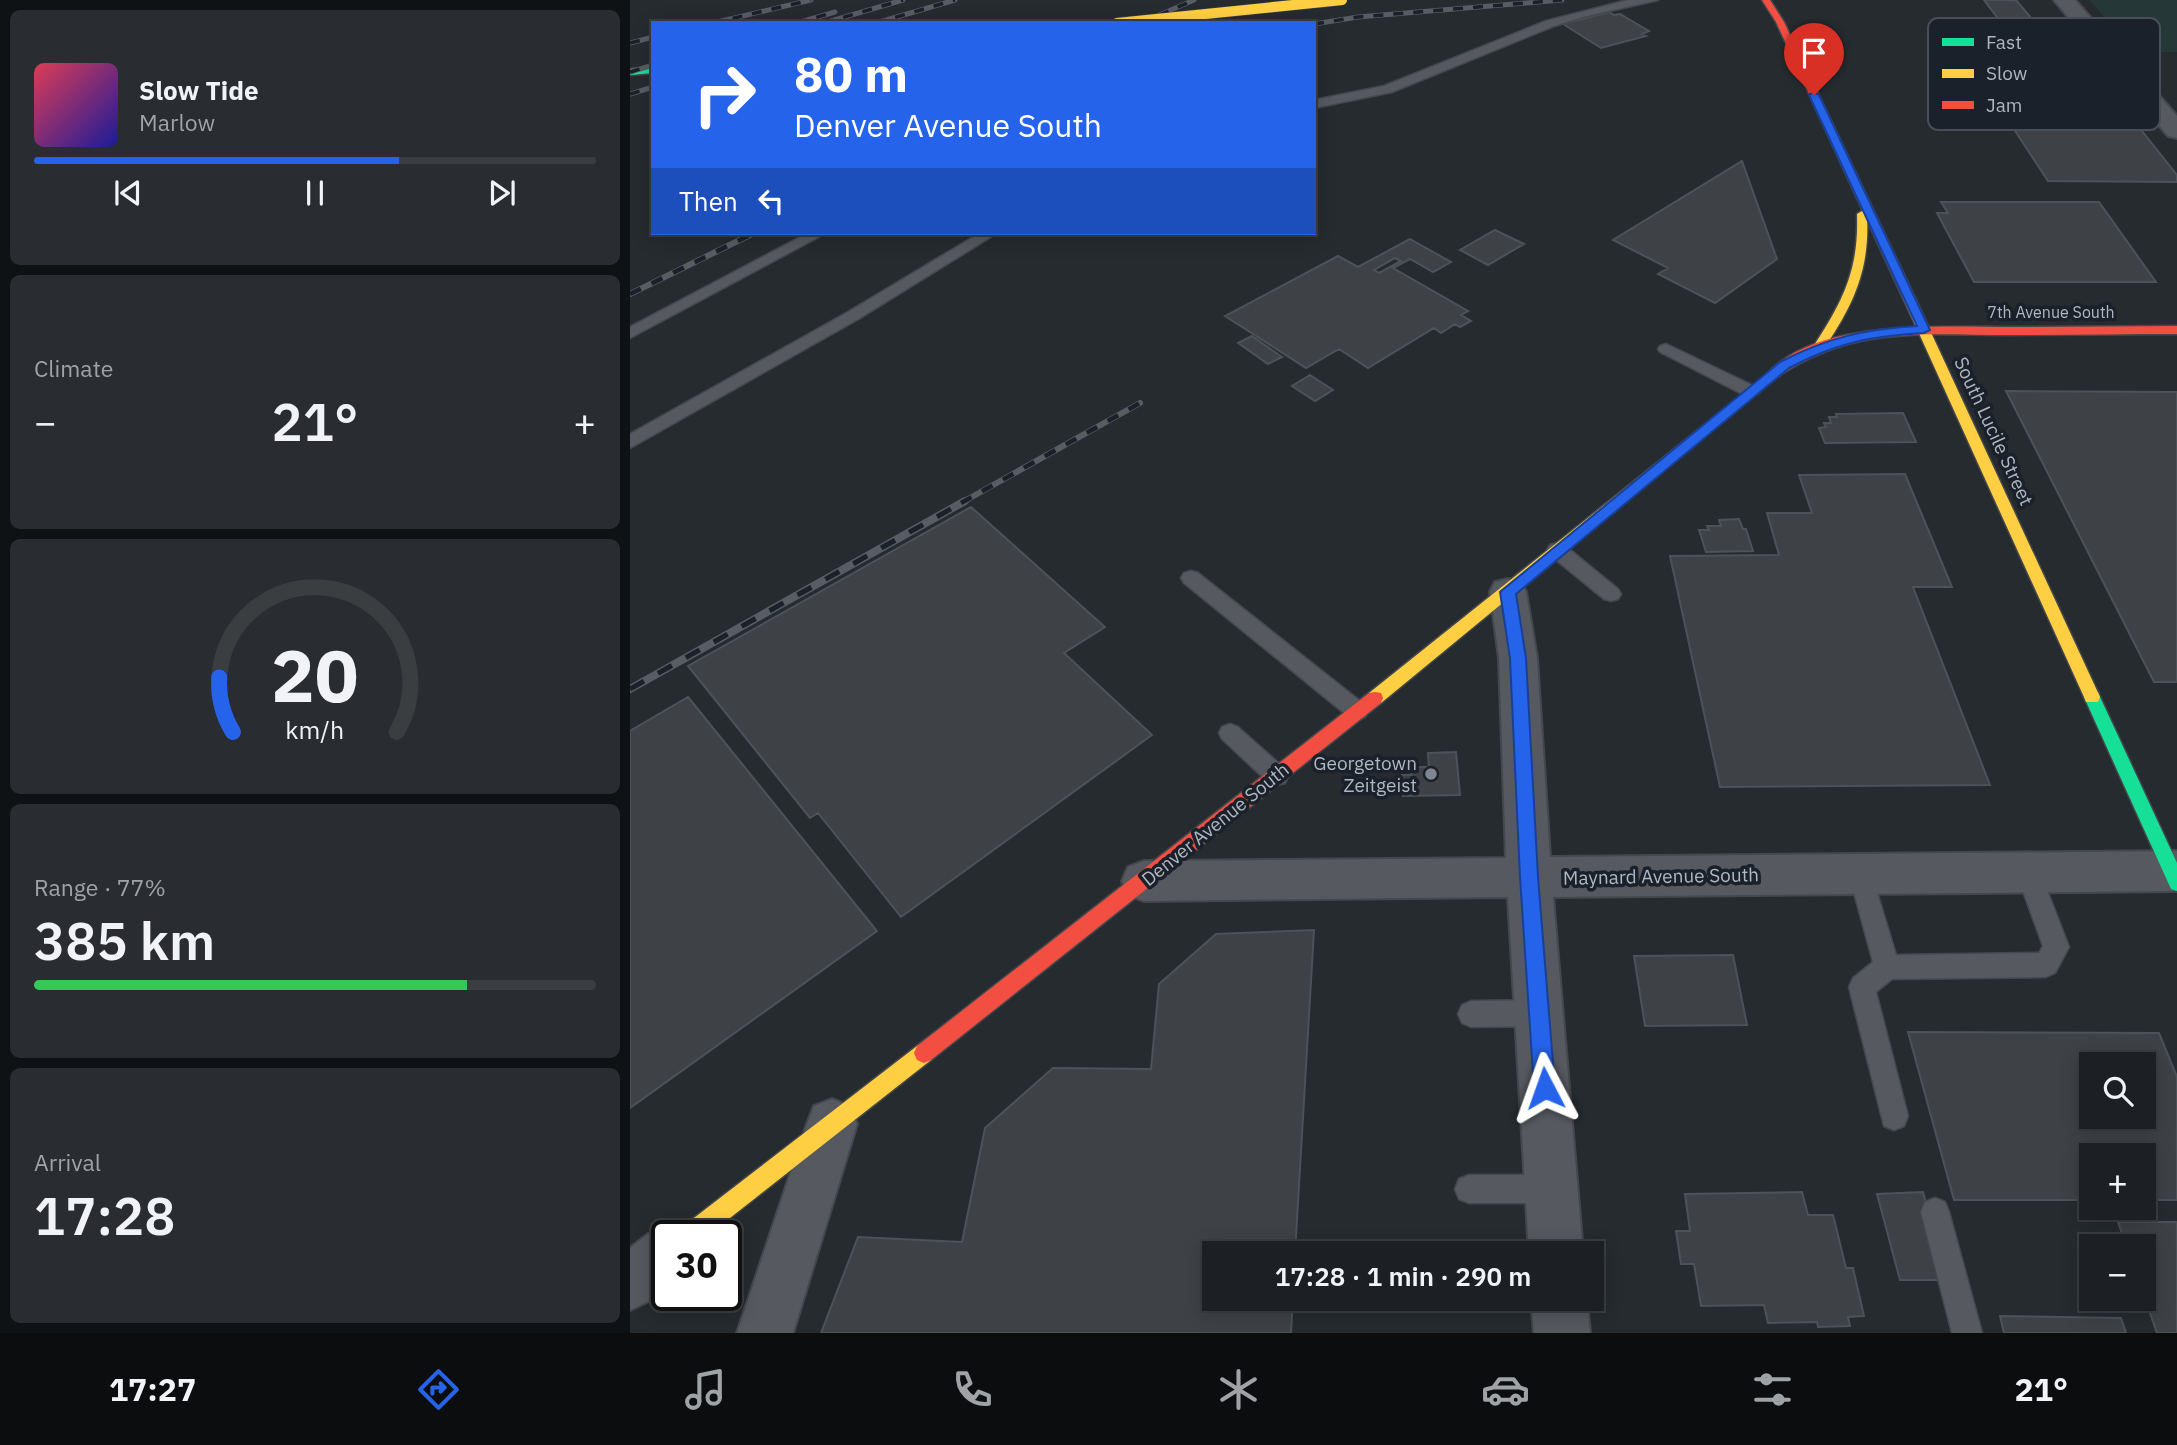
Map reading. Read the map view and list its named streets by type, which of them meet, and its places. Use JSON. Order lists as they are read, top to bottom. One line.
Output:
{"streets":{"street":["7th Avenue South","South Lucile Street","Denver Avenue South","Maynard Avenue South"]},"crossings":[["7th Avenue South","South Lucile Street"],["7th Avenue South","Denver Avenue South"],["South Lucile Street","Denver Avenue South"],["South Lucile Street","Maynard Avenue South"],["Denver Avenue South","Maynard Avenue South"]],"places":["Georgetown Zeitgeist"],"legend":["Fast","Slow","Jam"],"page":{"turn":["80 m","Denver Avenue South"],"song":["Slow Tide","Marlow"],"then":"Then","tile":["Climate",["Range · 77%","385 km"],["Arrival","17:28"]],"heat":["−","21°","+"],"map_buttons":["+","−"],"limit":"30","trip":"17:28 · 1 min · 290 m","tabs":["17:27","21°"],"gauge":["20","km/h"]}}
